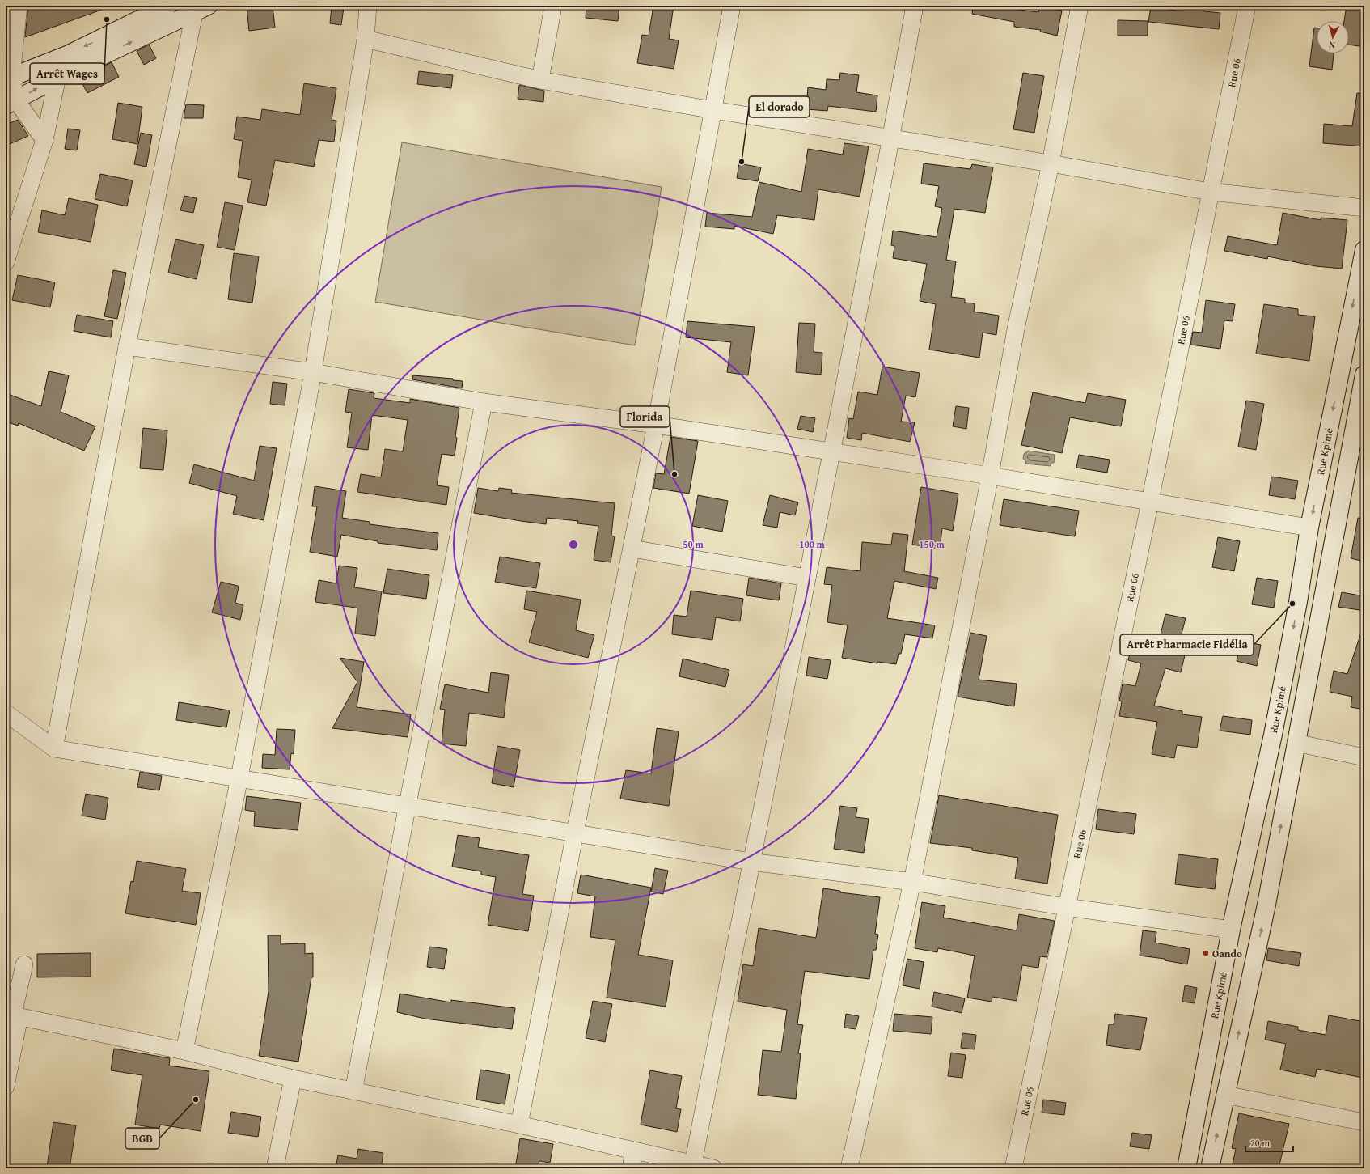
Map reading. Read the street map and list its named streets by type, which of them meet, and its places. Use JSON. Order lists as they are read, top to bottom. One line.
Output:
{"streets":{"main road":["Rue Kpimé"],"street":["Rue 06"]},"places":["Arrêt Wages","El dorado","Florida","Arrêt Pharmacie Fidélia","Oando","BGB"],"scale_bar":"20 m","north":"bottom","rings":["50 m","100 m","150 m"]}
